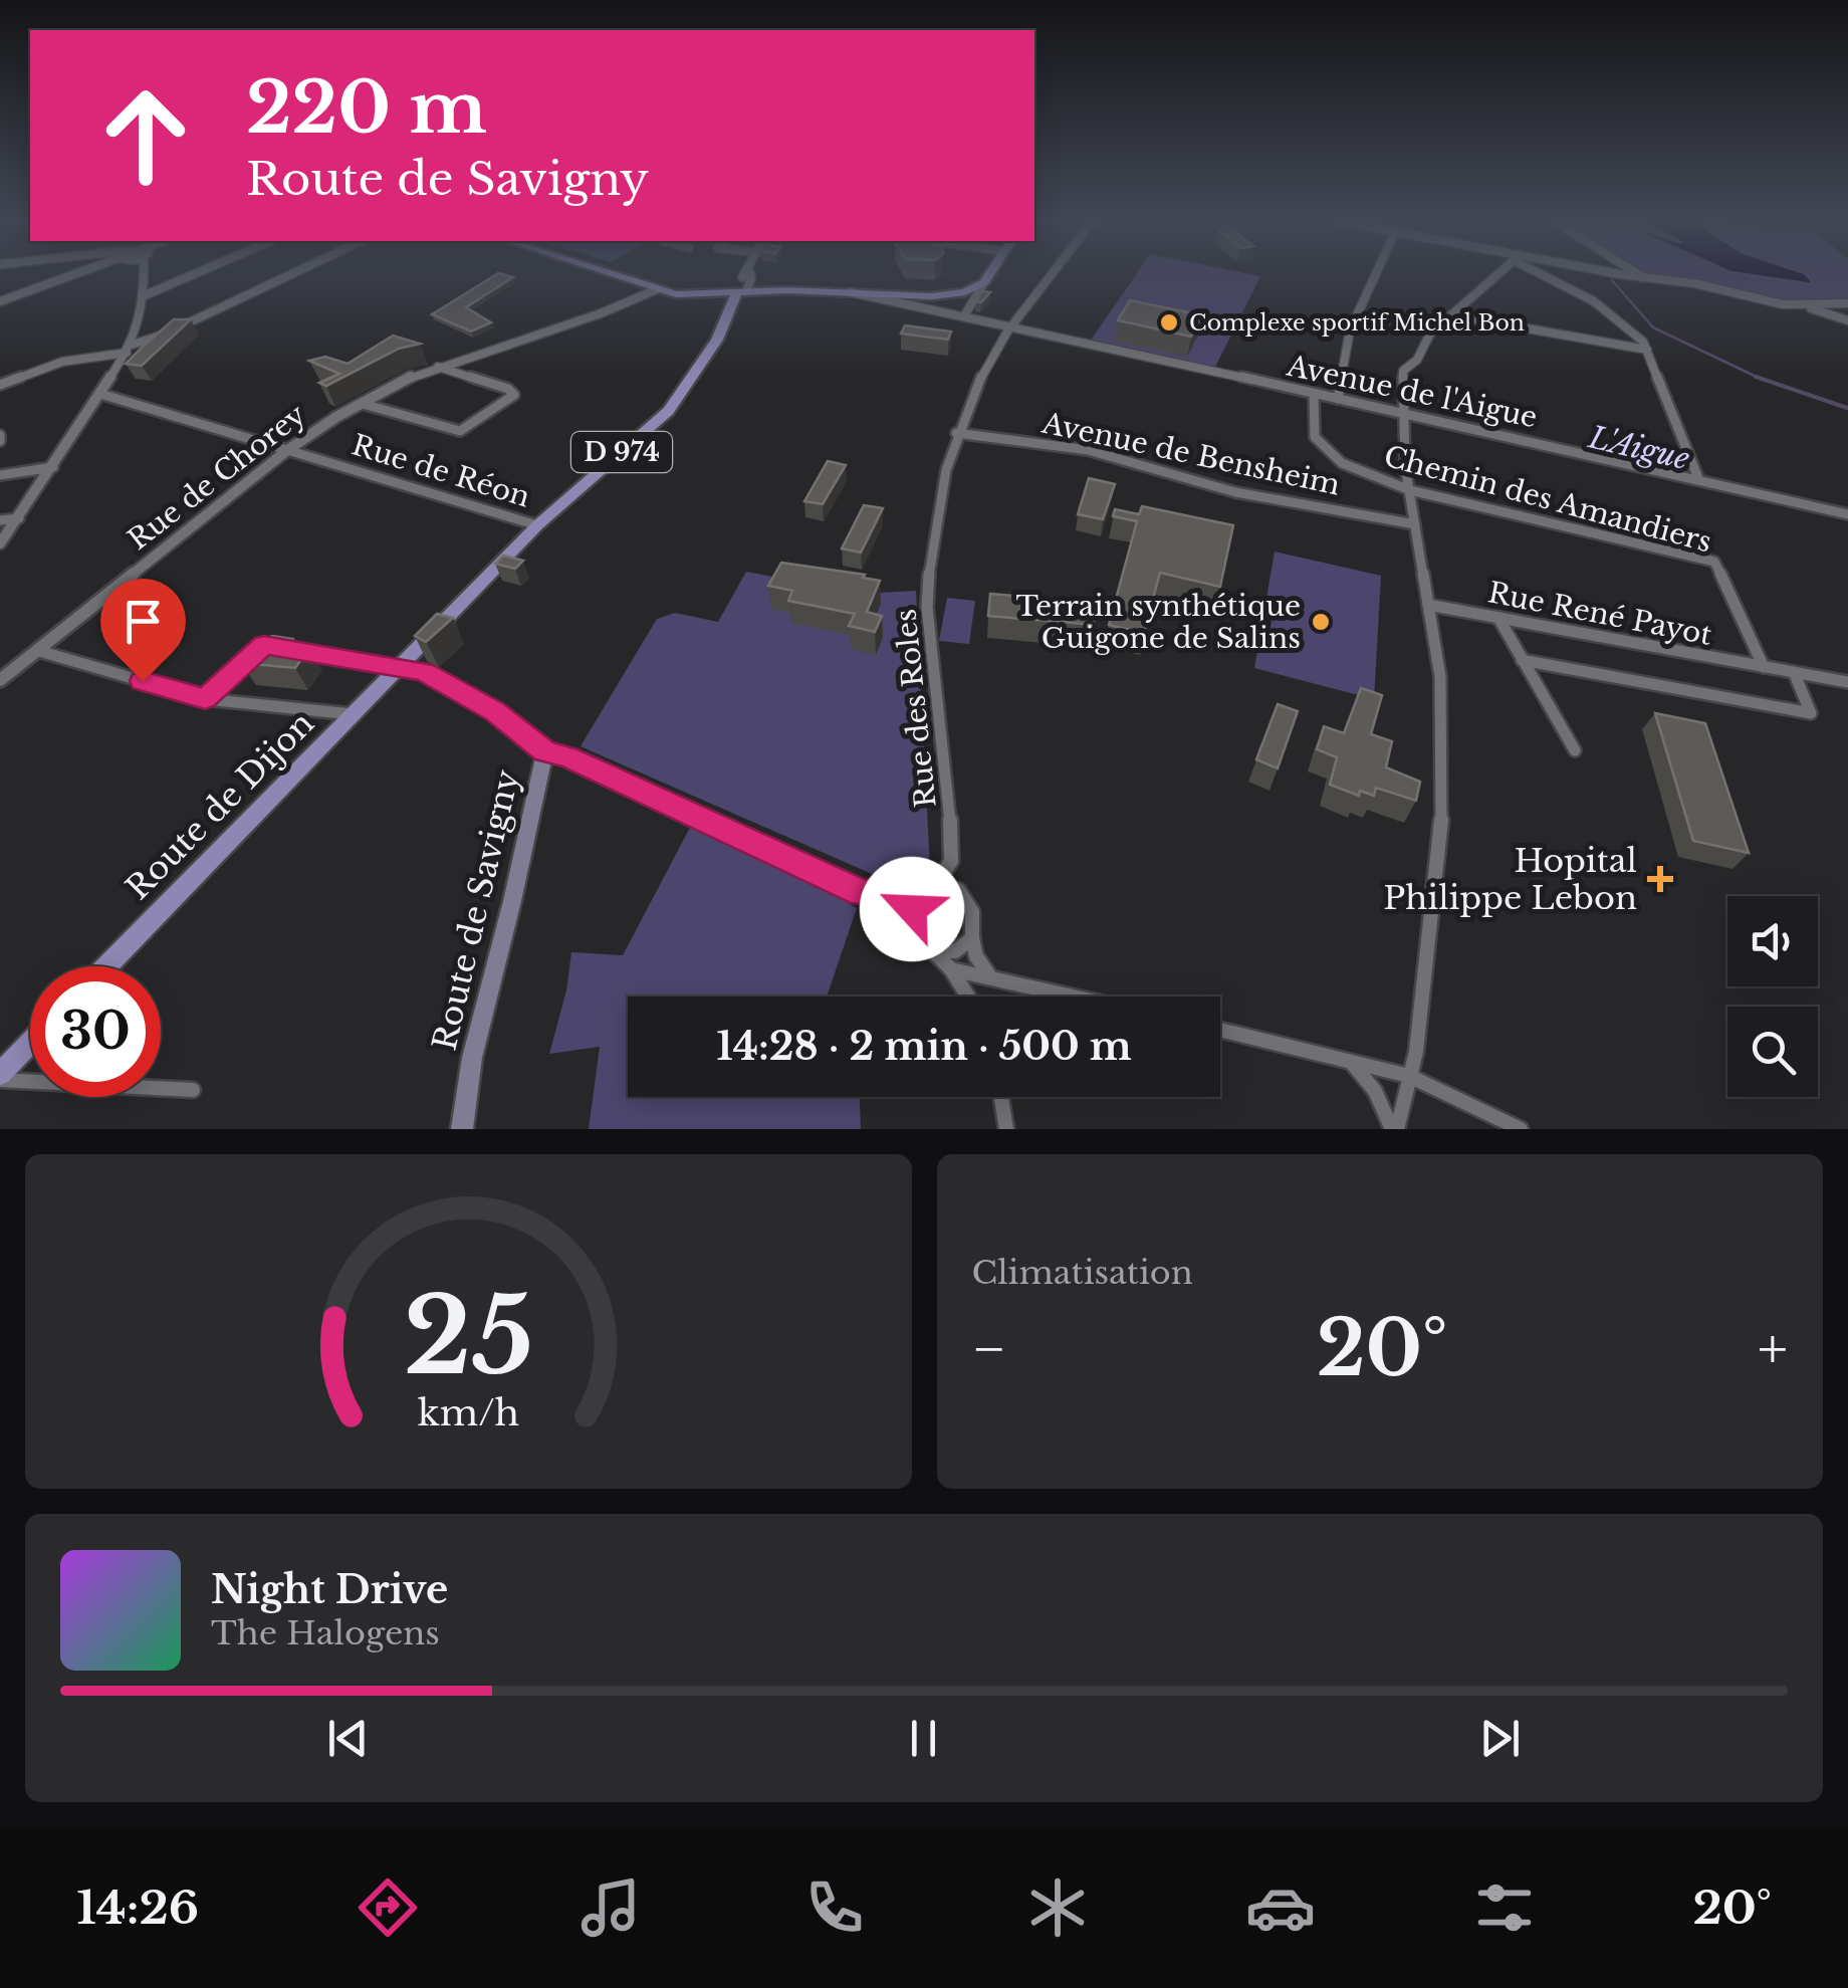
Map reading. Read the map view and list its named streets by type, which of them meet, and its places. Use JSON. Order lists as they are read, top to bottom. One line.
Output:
{"streets":{"main road":["D 974","Route de Dijon","Route de Savigny"],"street":["Avenue de l'Aigue","Avenue de Bensheim","Rue de Réon","Rue de Chorey","Chemin des Amandiers","Rue René Payot","Rue des Roles"]},"crossings":[["Avenue de l'Aigue","Chemin des Amandiers"],["Avenue de l'Aigue","Rue des Roles"],["D 974","Rue de Réon"],["D 974","Route de Dijon"],["D 974","Route de Savigny"],["Avenue de Bensheim","Rue des Roles"],["Rue de Réon","Rue de Chorey"],["Chemin des Amandiers","Rue René Payot"],["Route de Dijon","Route de Savigny"]],"water":["L'Aigue"],"places":{"other":["Complexe sportif Michel Bon","Terrain synthétique Guigone de Salins"],"health":["Hopital Philippe Lebon"]},"page":{"turn":["220 m","Route de Savigny"],"limit":"30","trip":"14:28 · 2 min · 500 m","tile":"Climatisation","heat":["−","20°","+"],"song":["Night Drive","The Halogens"],"tabs":["14:26","20°"],"gauge":["25","km/h"]}}
